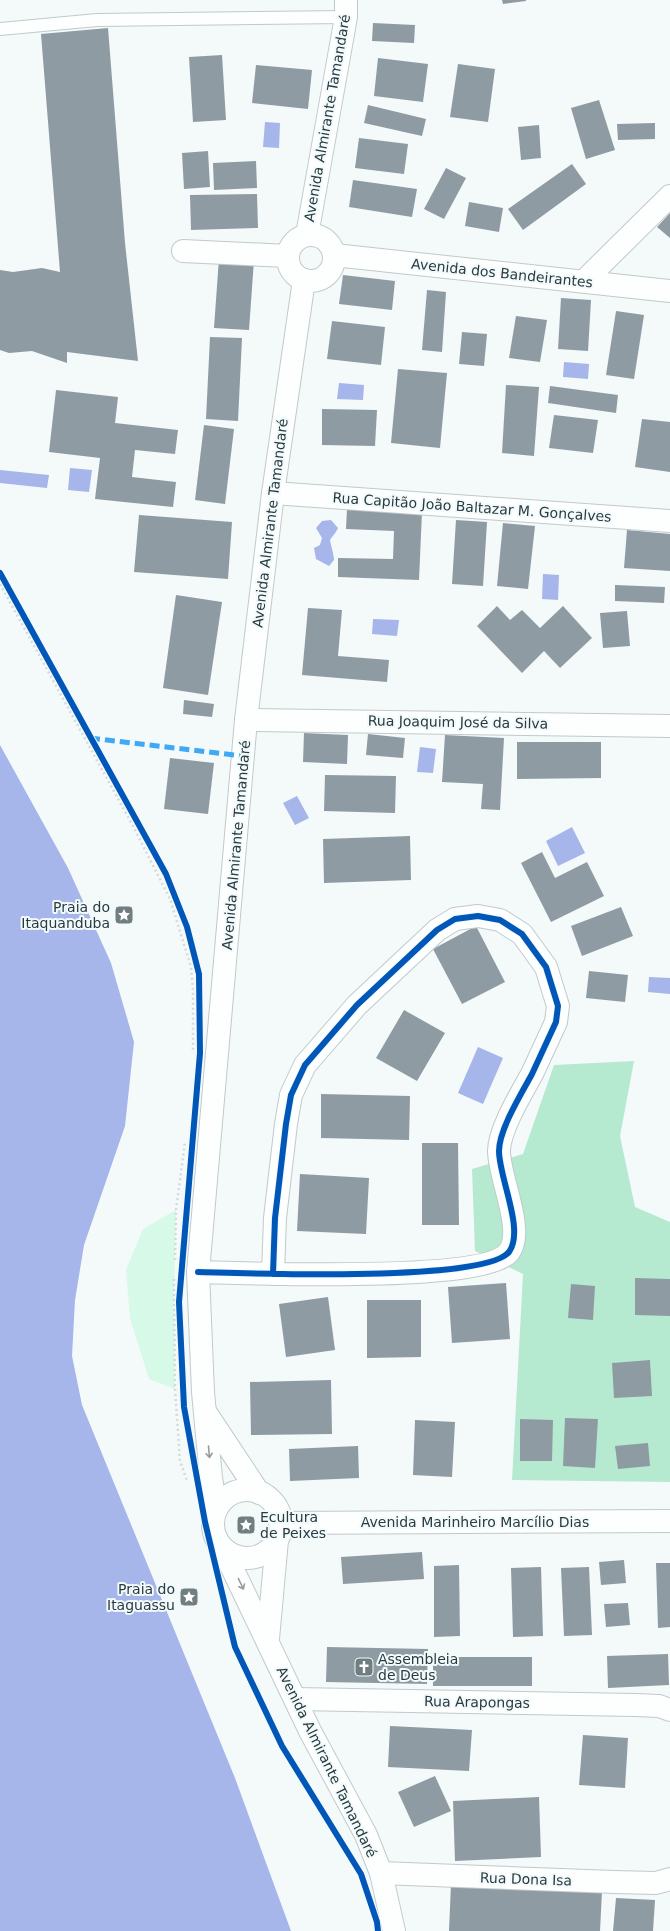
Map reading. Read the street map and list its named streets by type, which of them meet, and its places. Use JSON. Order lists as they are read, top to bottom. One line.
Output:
{"streets":{"street":["Avenida Almirante Tamandaré","Avenida dos Bandeirantes","Rua Capitão João Baltazar M. Gonçalves","Rua Joaquim José da Silva","Avenida Marinheiro Marcílio Dias","Rua Arapongas","Rua Dona Isa"]},"crossings":[["Avenida Almirante Tamandaré","Avenida dos Bandeirantes"],["Avenida Almirante Tamandaré","Rua Capitão João Baltazar M. Gonçalves"],["Avenida Almirante Tamandaré","Rua Joaquim José da Silva"],["Avenida Almirante Tamandaré","Avenida Marinheiro Marcílio Dias"],["Avenida Almirante Tamandaré","Rua Arapongas"],["Avenida Almirante Tamandaré","Rua Dona Isa"]],"places":{"place":["Praia do Itaquanduba","Ecultura de Peixes","Praia do Itaguassu"],"church":["Assembleia de Deus"]}}
